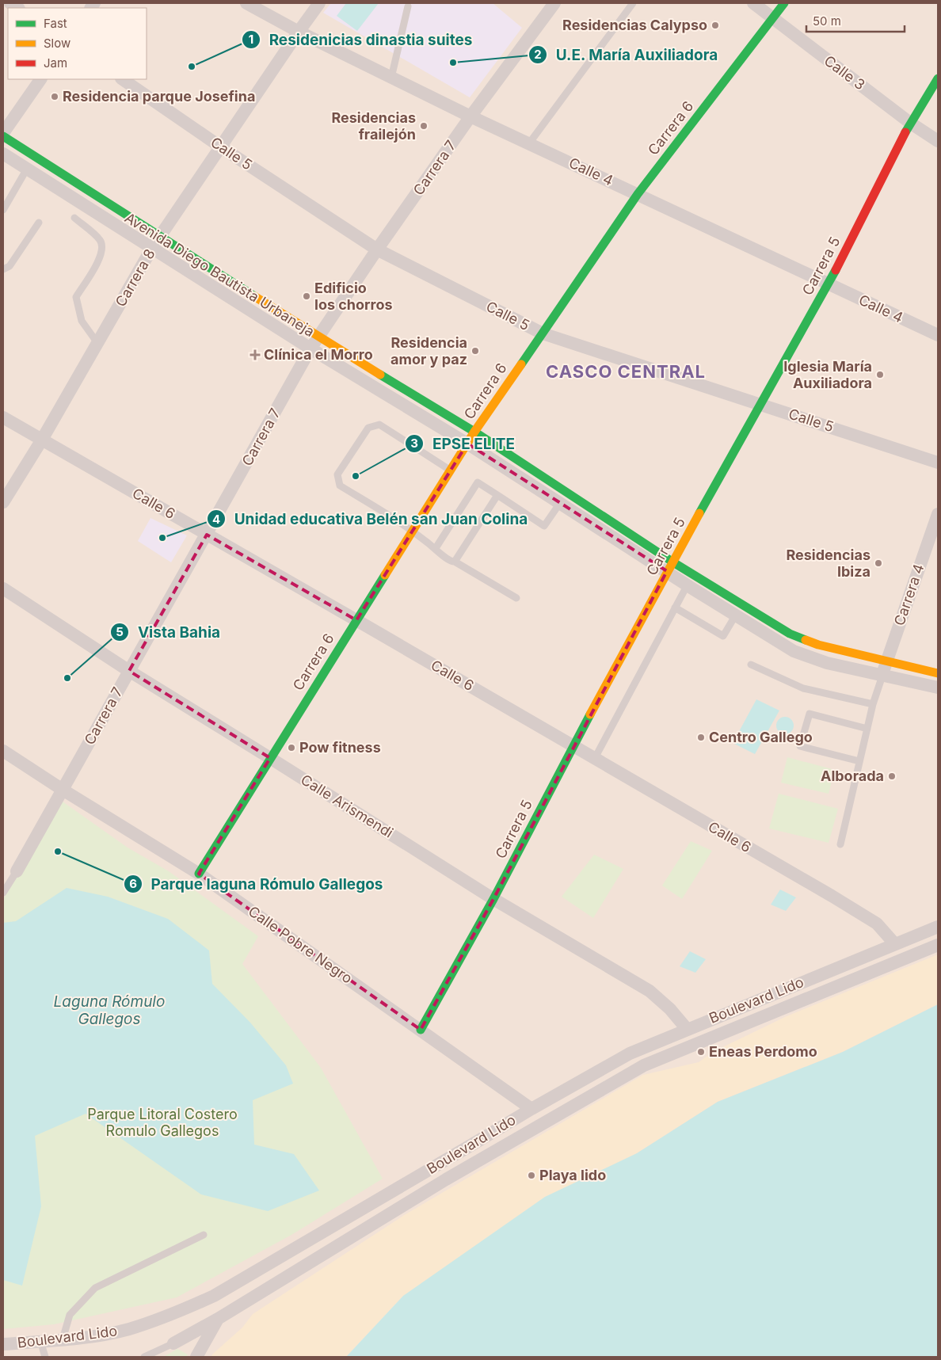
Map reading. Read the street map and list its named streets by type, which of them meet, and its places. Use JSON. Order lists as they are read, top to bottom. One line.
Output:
{"streets":{"street":["Calle 3","Carrera 6","Calle 5","Carrera 7","Calle 4","Carrera 5","Avenida Diego Bautista Urbaneja","Carrera 8","Calle 6","Carrera 4","Calle Arismendi","Calle Pobre Negro","Boulevard Lido"]},"crossings":[["Calle 3","Carrera 6"],["Calle 3","Carrera 5"],["Carrera 6","Calle 5"],["Carrera 6","Calle 4"],["Carrera 6","Avenida Diego Bautista Urbaneja"],["Carrera 6","Calle 6"],["Carrera 6","Calle Arismendi"],["Carrera 6","Calle Pobre Negro"],["Calle 5","Carrera 7"],["Calle 5","Carrera 5"],["Calle 5","Carrera 8"],["Carrera 7","Calle 4"],["Carrera 7","Avenida Diego Bautista Urbaneja"],["Carrera 7","Calle 6"],["Carrera 7","Calle Arismendi"],["Carrera 7","Calle Pobre Negro"],["Calle 4","Carrera 5"],["Calle 4","Carrera 8"],["Carrera 5","Avenida Diego Bautista Urbaneja"],["Carrera 5","Calle 6"],["Carrera 5","Calle Arismendi"],["Carrera 5","Calle Pobre Negro"],["Avenida Diego Bautista Urbaneja","Carrera 8"],["Avenida Diego Bautista Urbaneja","Carrera 4"],["Carrera 8","Calle 6"],["Calle 6","Boulevard Lido"],["Calle Arismendi","Boulevard Lido"],["Calle Pobre Negro","Boulevard Lido"]],"districts":["CASCO CENTRAL"],"water":["Laguna Rómulo Gallegos"],"parks":["Parque Litoral Costero Romulo Gallegos"],"places":{"other":["Residencias Calypso","U.E. María Auxiliadora","Residenicias dinastia suites","Residencia parque Josefina","Residencias frailejón","Edificio los chorros","Residencia amor y paz","Iglesia María Auxiliadora","EPSE ELITE","Unidad educativa Belén san Juan Colina","Residencias Ibiza","Vista Bahia","Centro Gallego","Pow fitness","Alborada","Parque laguna Rómulo Gallegos","Eneas Perdomo","Playa lido"],"health":["Clínica el Morro"]},"legend":["Fast","Slow","Jam"],"scale_bar":"50 m"}
